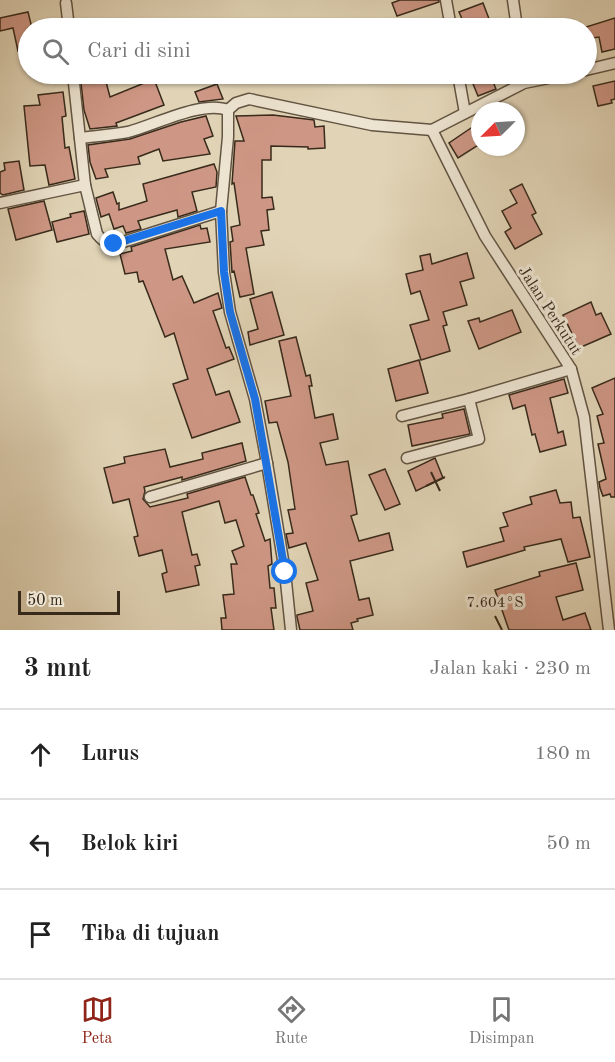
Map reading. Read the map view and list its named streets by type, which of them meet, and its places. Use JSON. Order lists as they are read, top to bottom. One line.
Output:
{"streets":{"street":["Jalan Perkutut"]},"scale_bar":"50 m","north":"bottom left","page":{"search":"Cari di sini","scale":"50 m","heading":["3 mnt","Jalan kaki · 230 m"],"list":[["Lurus","180 m"],["Belok kiri","50 m"],"Tiba di tujuan"],"nav":["Peta","Rute","Disimpan"]},"coordinates":["7.604°S"]}
